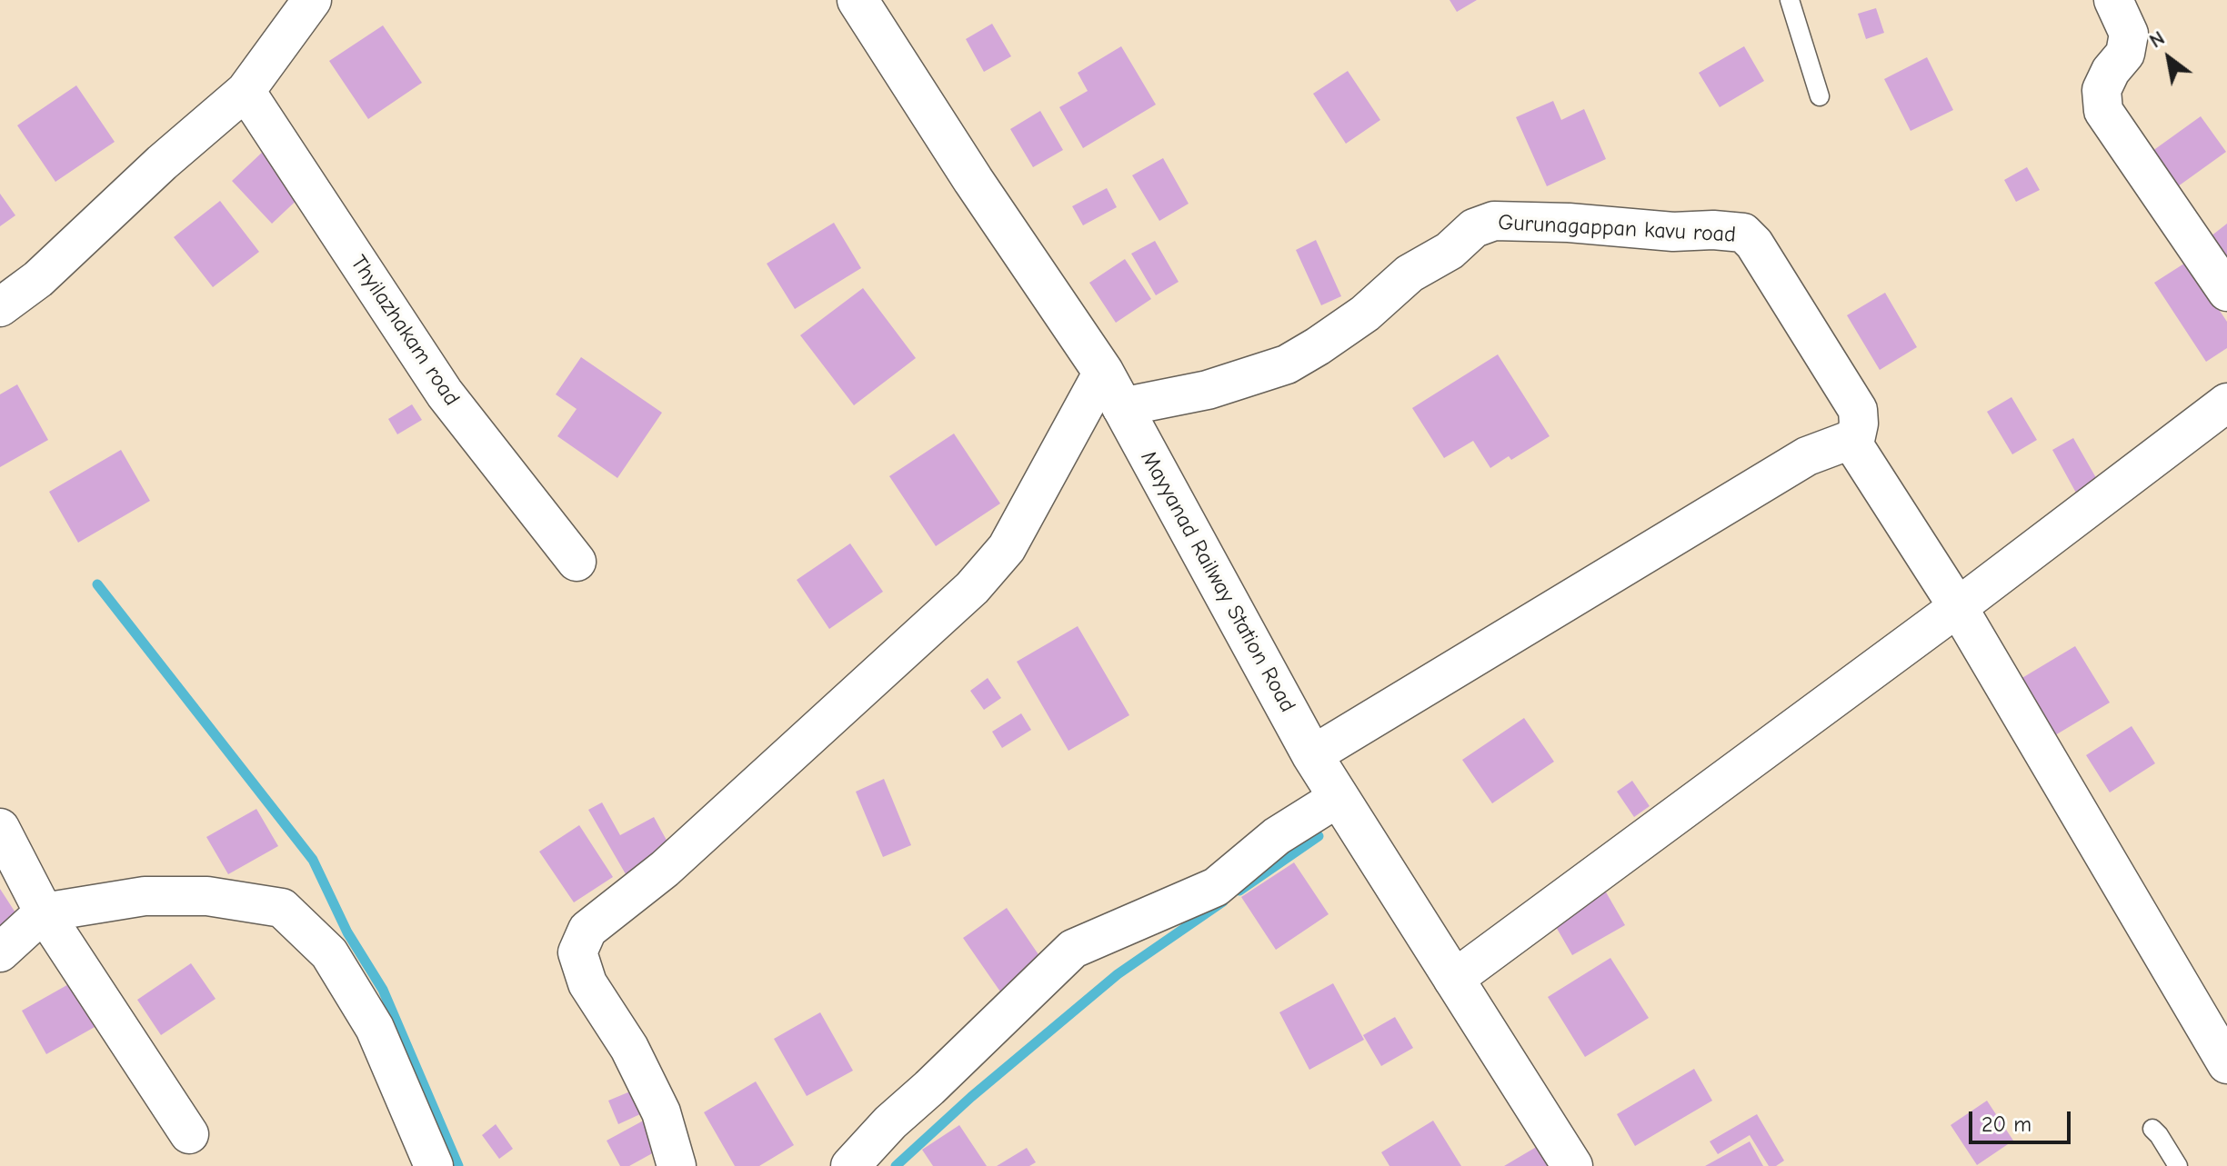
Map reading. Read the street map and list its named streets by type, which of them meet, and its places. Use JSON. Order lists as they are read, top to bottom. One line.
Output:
{"streets":{"main road":["Mayyanad Railway Station Road"],"street":["Gurunagappan kavu road","Thyilazhakam road"]},"crossings":[["Gurunagappan kavu road","Mayyanad Railway Station Road"]],"scale_bar":"20 m","north":"top left"}
